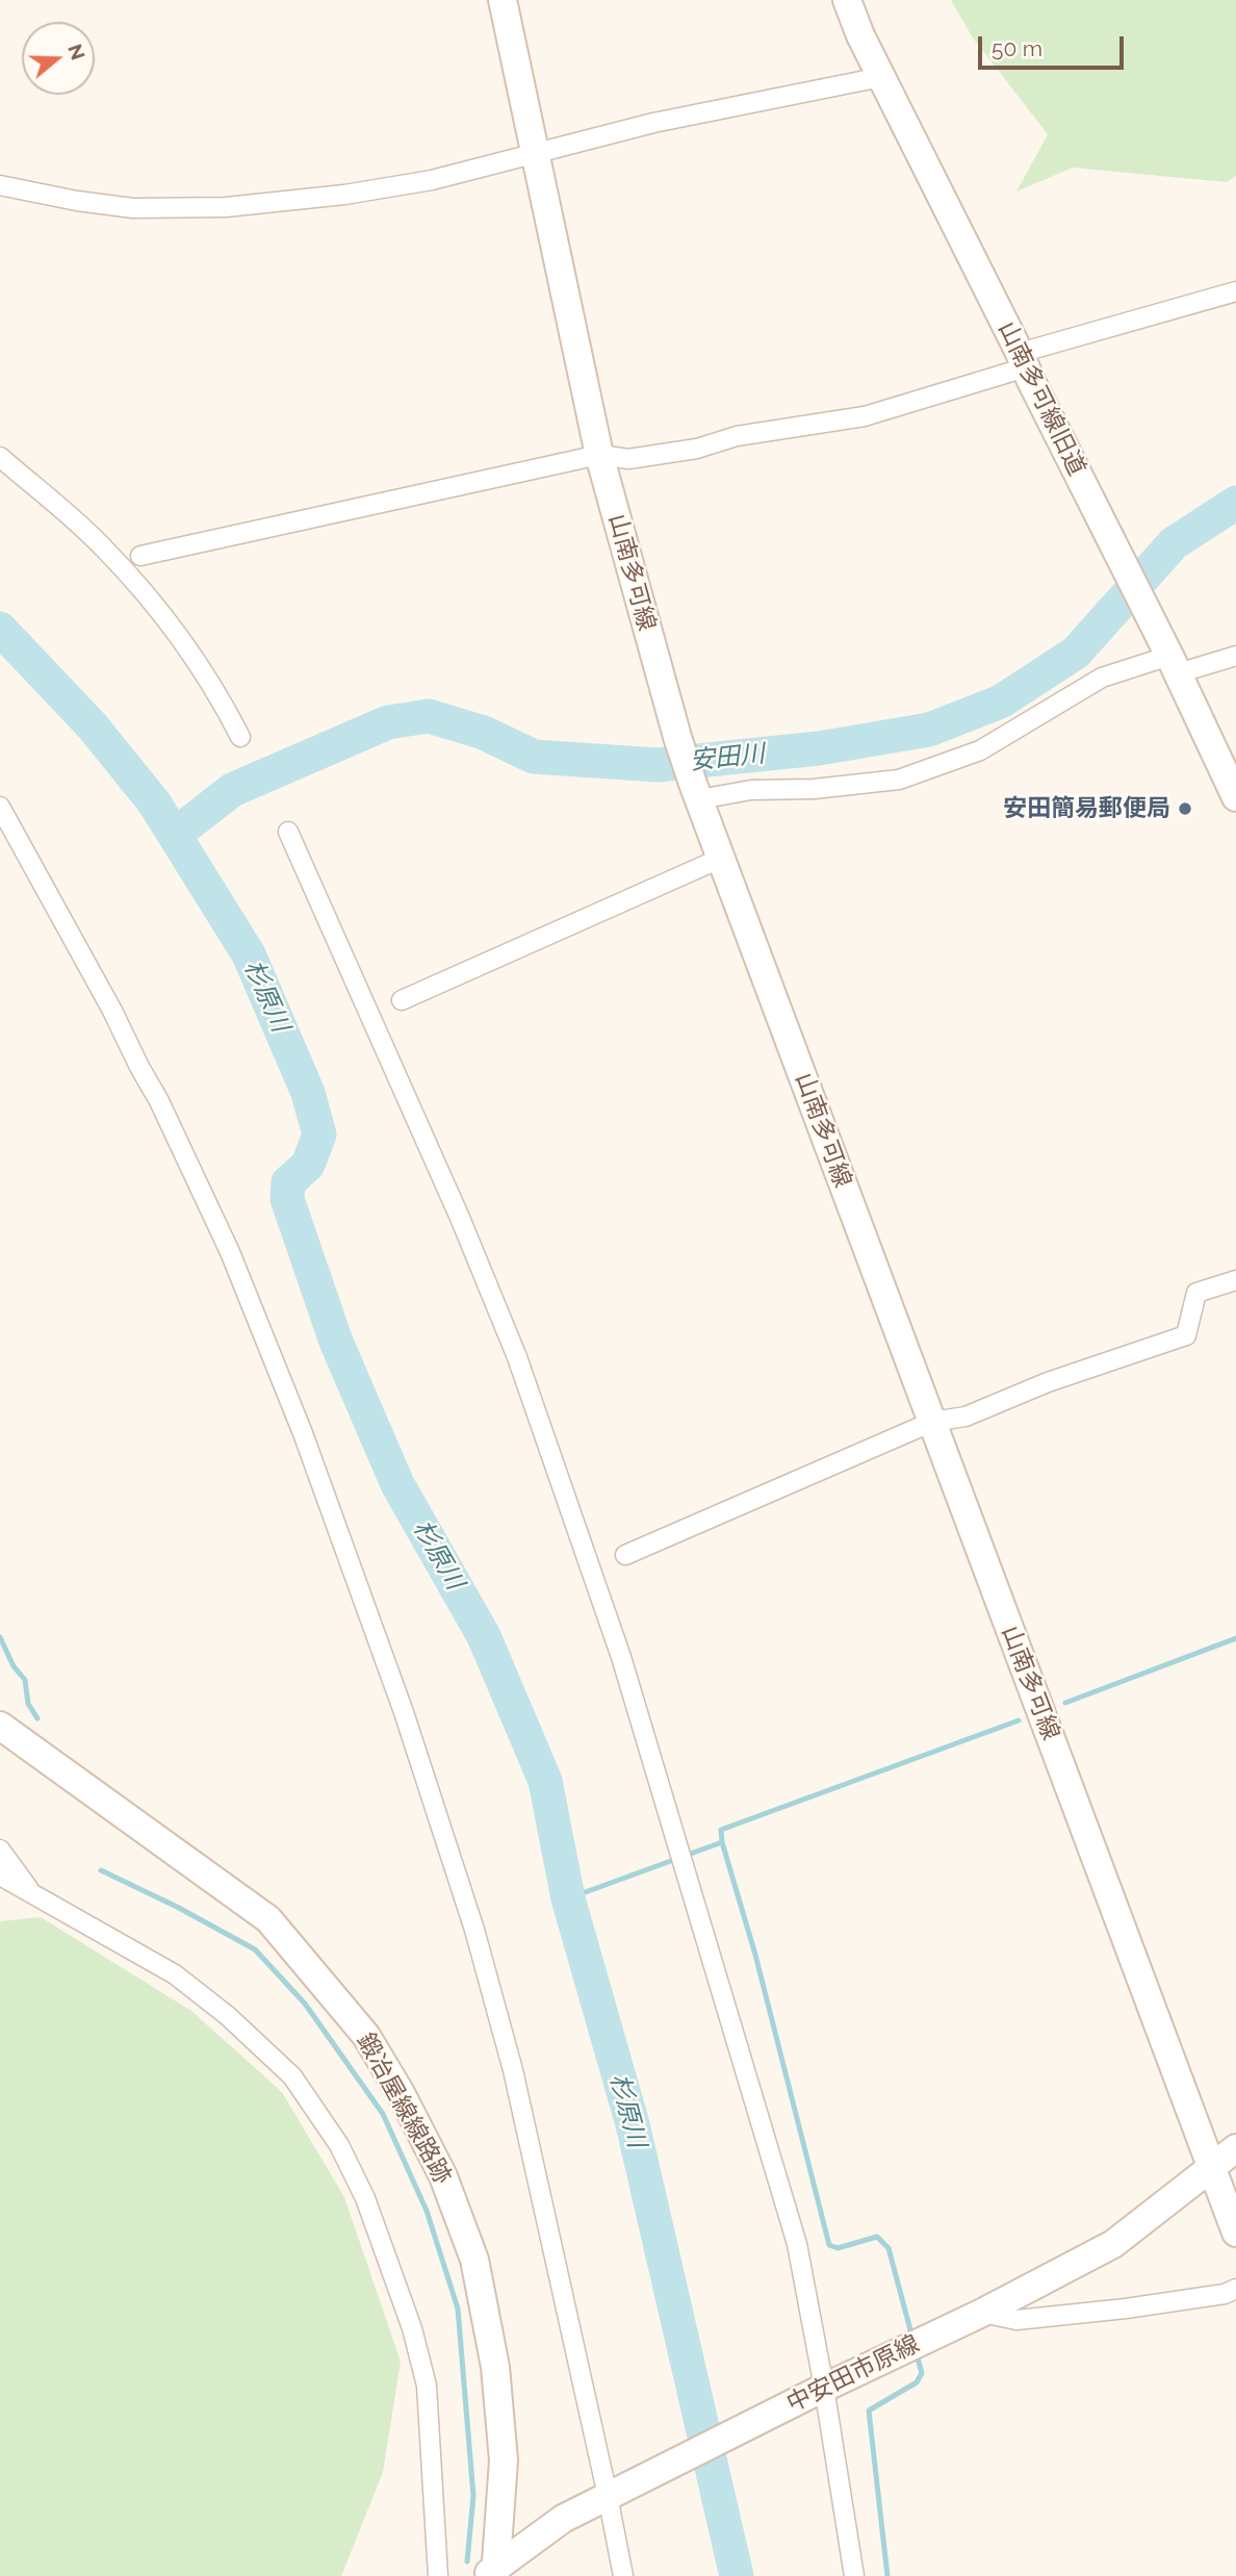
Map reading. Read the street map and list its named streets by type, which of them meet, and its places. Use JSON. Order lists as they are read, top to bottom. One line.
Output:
{"streets":{"main road":["山南多可線旧道","山南多可線","鍛冶屋線線路跡","中安田市原線"]},"crossings":[["山南多可線","中安田市原線"],["鍛冶屋線線路跡","中安田市原線"]],"water":["安田川","杉原川"],"places":["安田簡易郵便局"],"scale_bar":"50 m","north":"right"}
